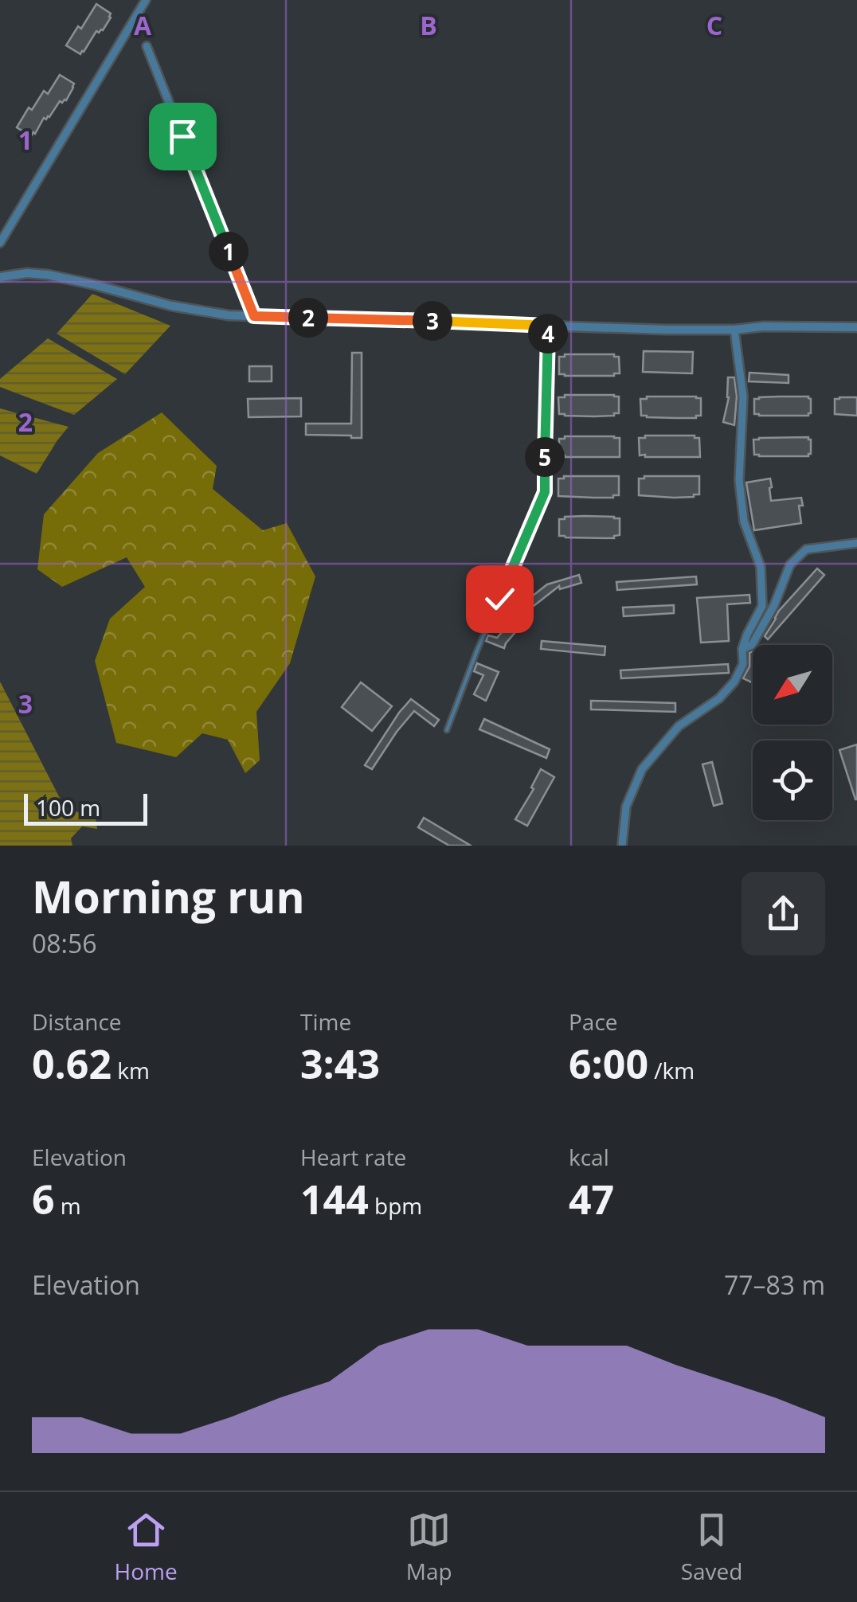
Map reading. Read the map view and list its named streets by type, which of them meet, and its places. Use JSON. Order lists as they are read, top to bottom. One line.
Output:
{"scale_bar":"100 m","north":"bottom left","page":{"pins":["1","2","3","4","5"],"scale":"100 m","heading":["Morning run","08:56"],"stats":[["Distance","0.62 km"],["Time","3:43"],["Pace","6:00 /km"],["Elevation","6 m"],["Heart rate","144 bpm"],["kcal","47"]],"chart":["Elevation","77–83 m"],"tabs":["Home","Map","Saved"]},"grid":{"columns":["A","B","C"],"rows":["1","2","3"]}}
